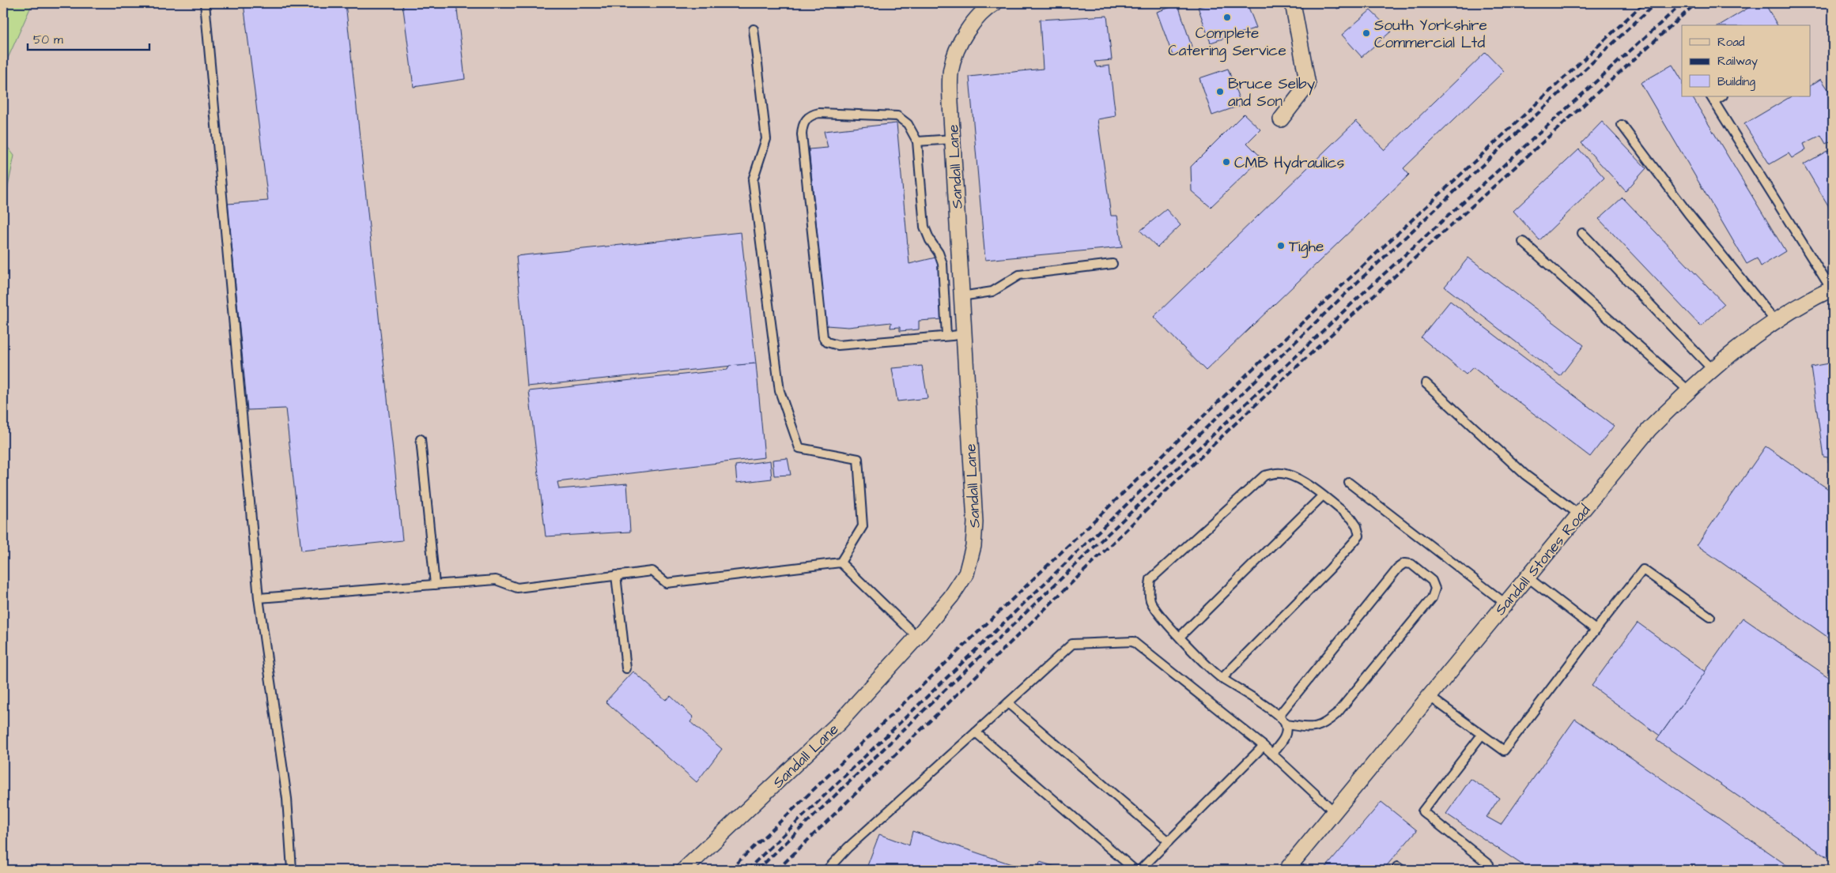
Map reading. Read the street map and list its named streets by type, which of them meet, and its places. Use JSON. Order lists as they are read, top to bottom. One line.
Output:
{"streets":{"street":["Sandall Lane","Sandall Stones Road"]},"places":["Complete Catering Service","South Yorkshire Commercial Ltd","Bruce Selby and Son","CMB Hydraulics","Tighe"],"legend":["Road","Railway","Building"],"scale_bar":"50 m"}
